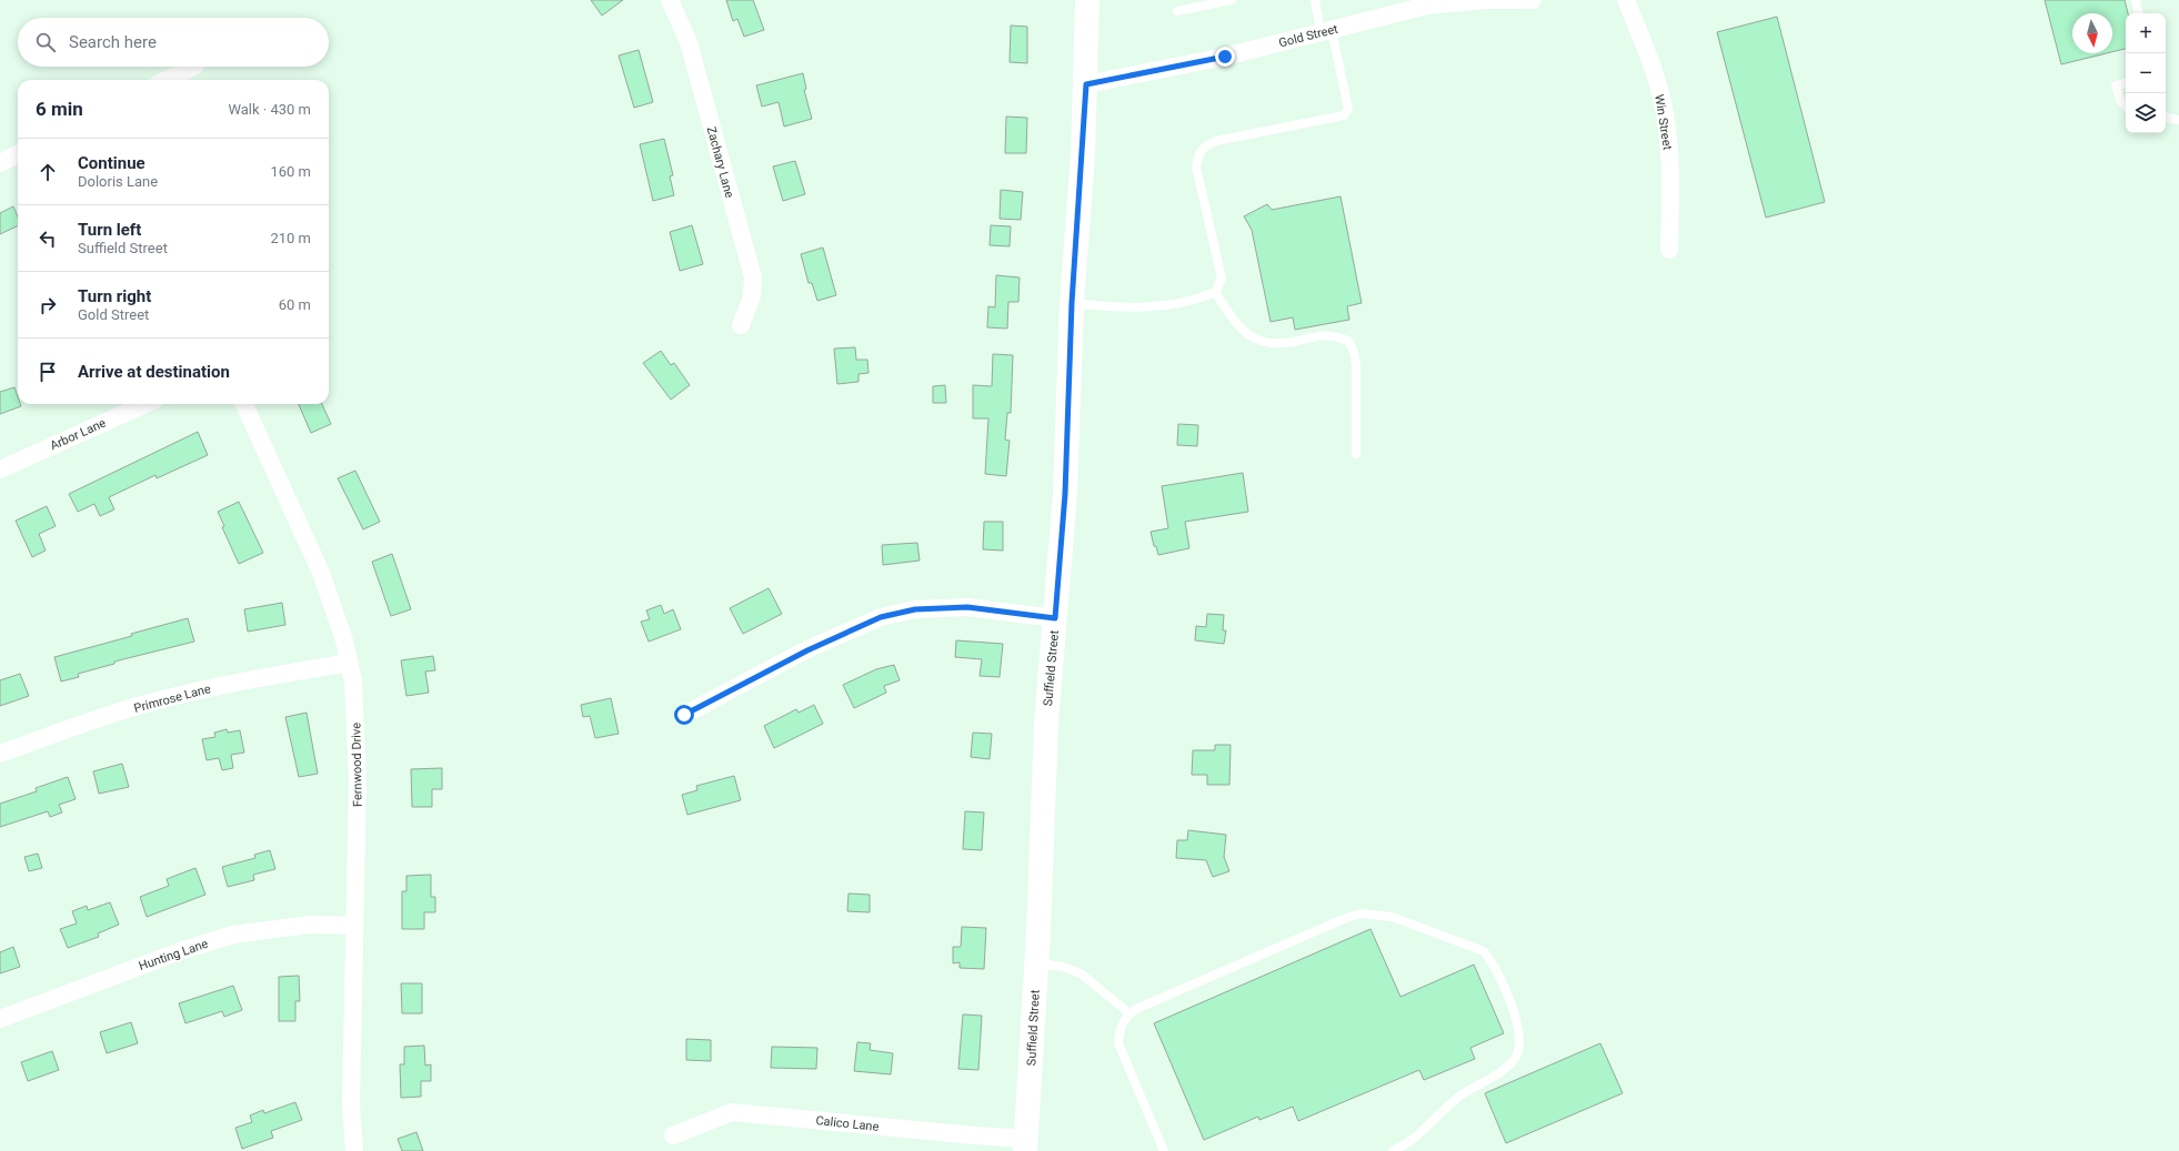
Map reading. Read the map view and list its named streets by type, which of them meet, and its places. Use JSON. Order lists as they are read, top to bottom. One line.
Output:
{"streets":{"main road":["Suffield Street"],"street":["Gold Street","Win Street","Zachary Lane","Arbor Lane","Primrose Lane","Fernwood Drive","Hunting Lane","Calico Lane"]},"crossings":[["Gold Street","Suffield Street"],["Suffield Street","Calico Lane"],["Primrose Lane","Fernwood Drive"],["Fernwood Drive","Hunting Lane"]],"north":"bottom","page":{"map_buttons":["+","−"],"search":"Search here","heading":["6 min","Walk · 430 m"],"list":[["Continue","Doloris Lane","160 m"],["Turn left","Suffield Street","210 m"],["Turn right","Gold Street","60 m"],"Arrive at destination"]}}
